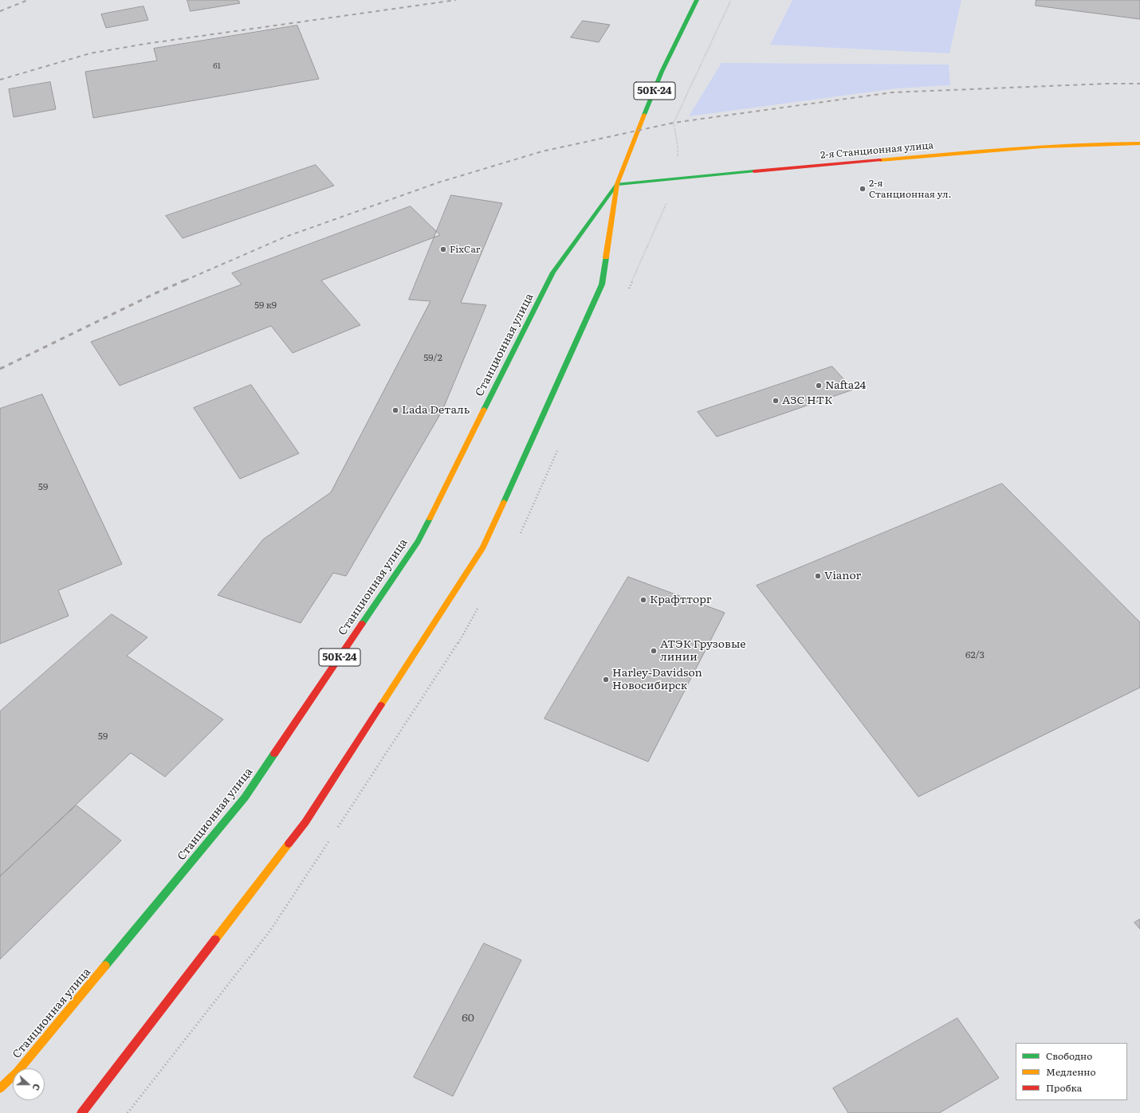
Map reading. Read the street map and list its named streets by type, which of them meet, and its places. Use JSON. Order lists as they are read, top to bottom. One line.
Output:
{"streets":{"main road":["50К-24","2-я Станционная улица","Станционная улица"]},"crossings":[["2-я Станционная улица","Станционная улица"]],"places":["2-я Станционная ул.","FixCar","Nafta24","АЗС НТК","Lada Dеталь","Vianor","Крафтторг","АТЭК Грузовые линии","Harley-Davidson Новосибирск"],"house_numbers":["61","59 к9","59/2","59","62/3","59","60"],"legend":["Свободно","Медленно","Пробка"],"north":"right"}
